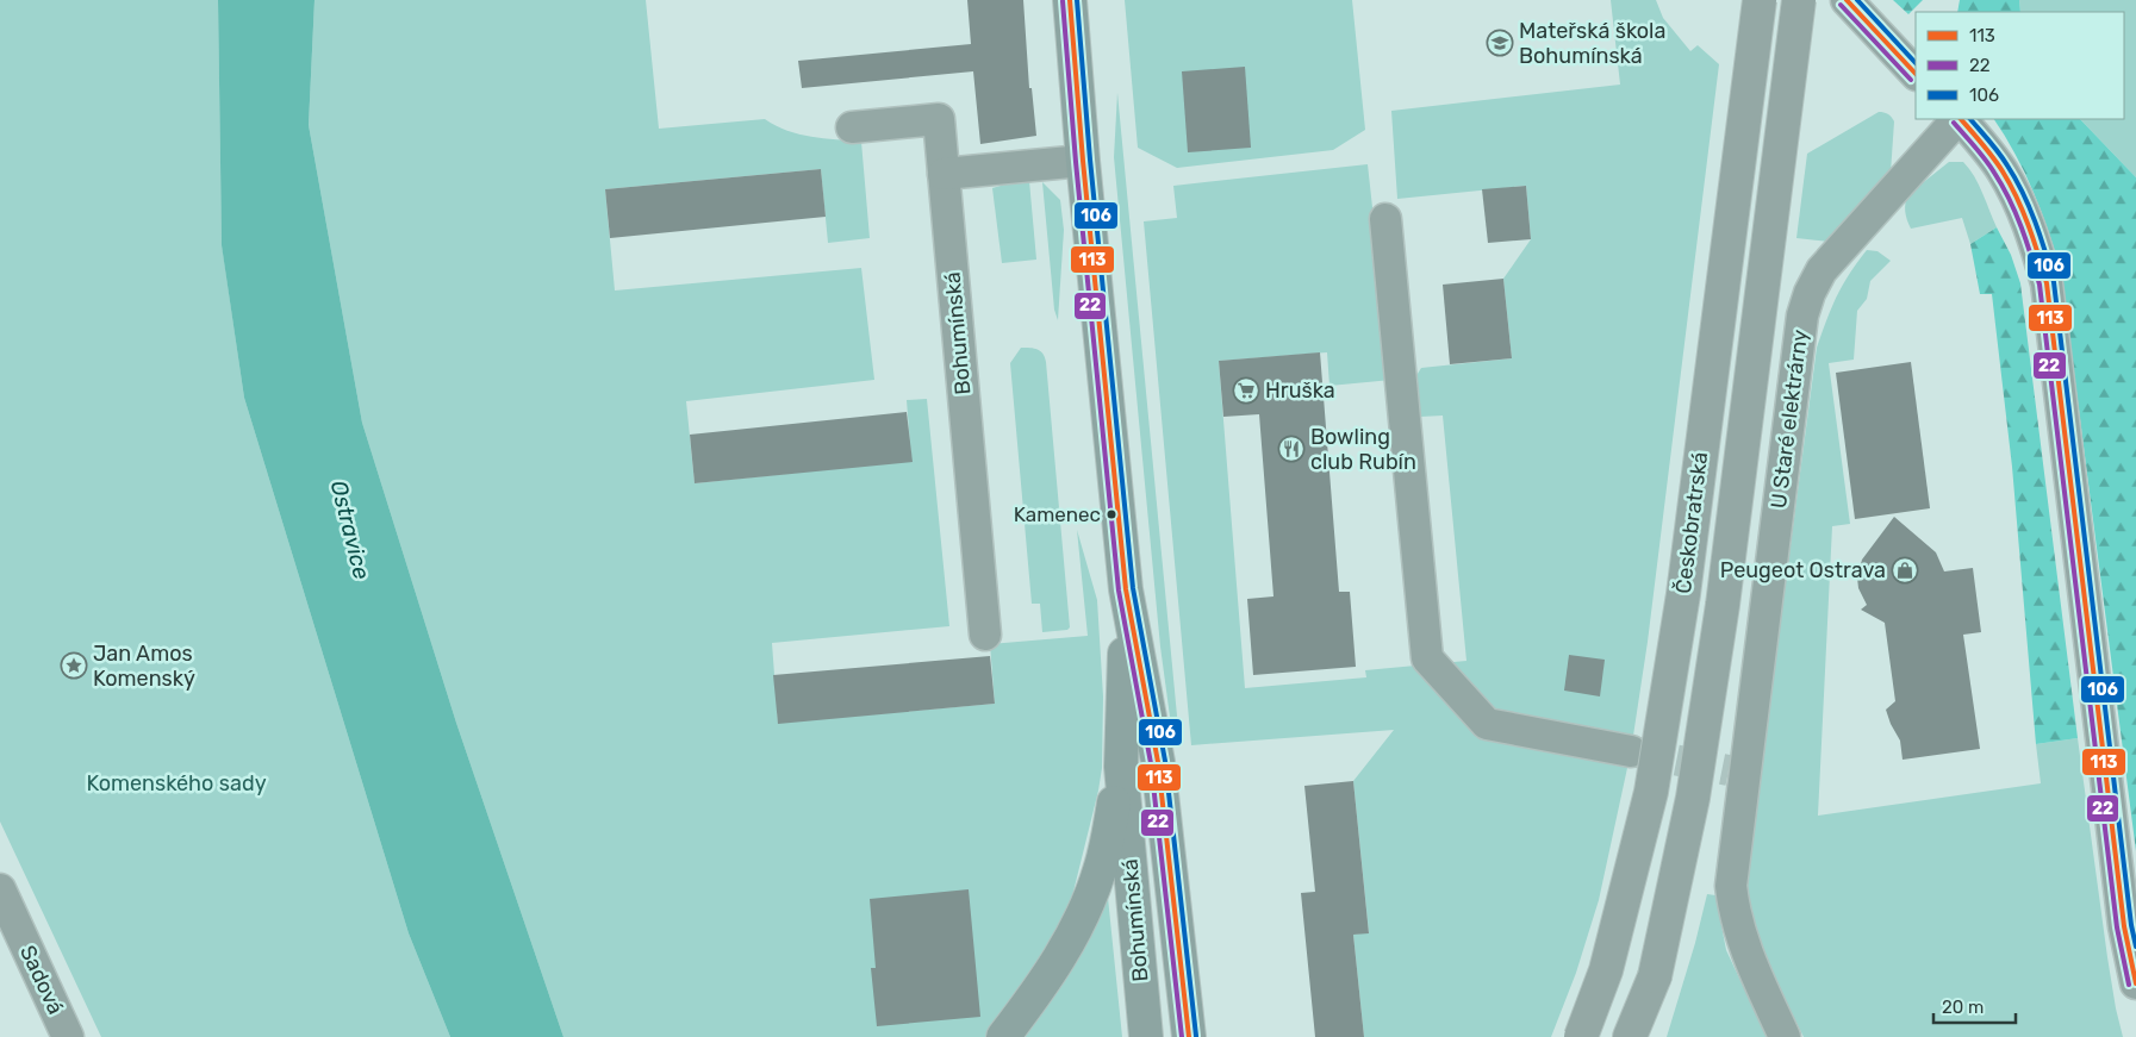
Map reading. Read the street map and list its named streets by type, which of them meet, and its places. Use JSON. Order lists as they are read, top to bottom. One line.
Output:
{"streets":{"main road":["Bohumínská"],"street":["U Staré elektrárny","Českobratrská","Sadová"]},"water":["Ostravice"],"parks":["Komenského sady"],"places":{"school or university":["Mateřská škola Bohumínská"],"supermarket":["Hruška"],"restaurant":["Bowling club Rubín"],"other":["Kamenec"],"shop":["Peugeot Ostrava"],"place":["Jan Amos Komenský"]},"lines":["transit line 113","transit line 106","transit line 22"],"legend":["113","22","106"],"scale_bar":"20 m"}
